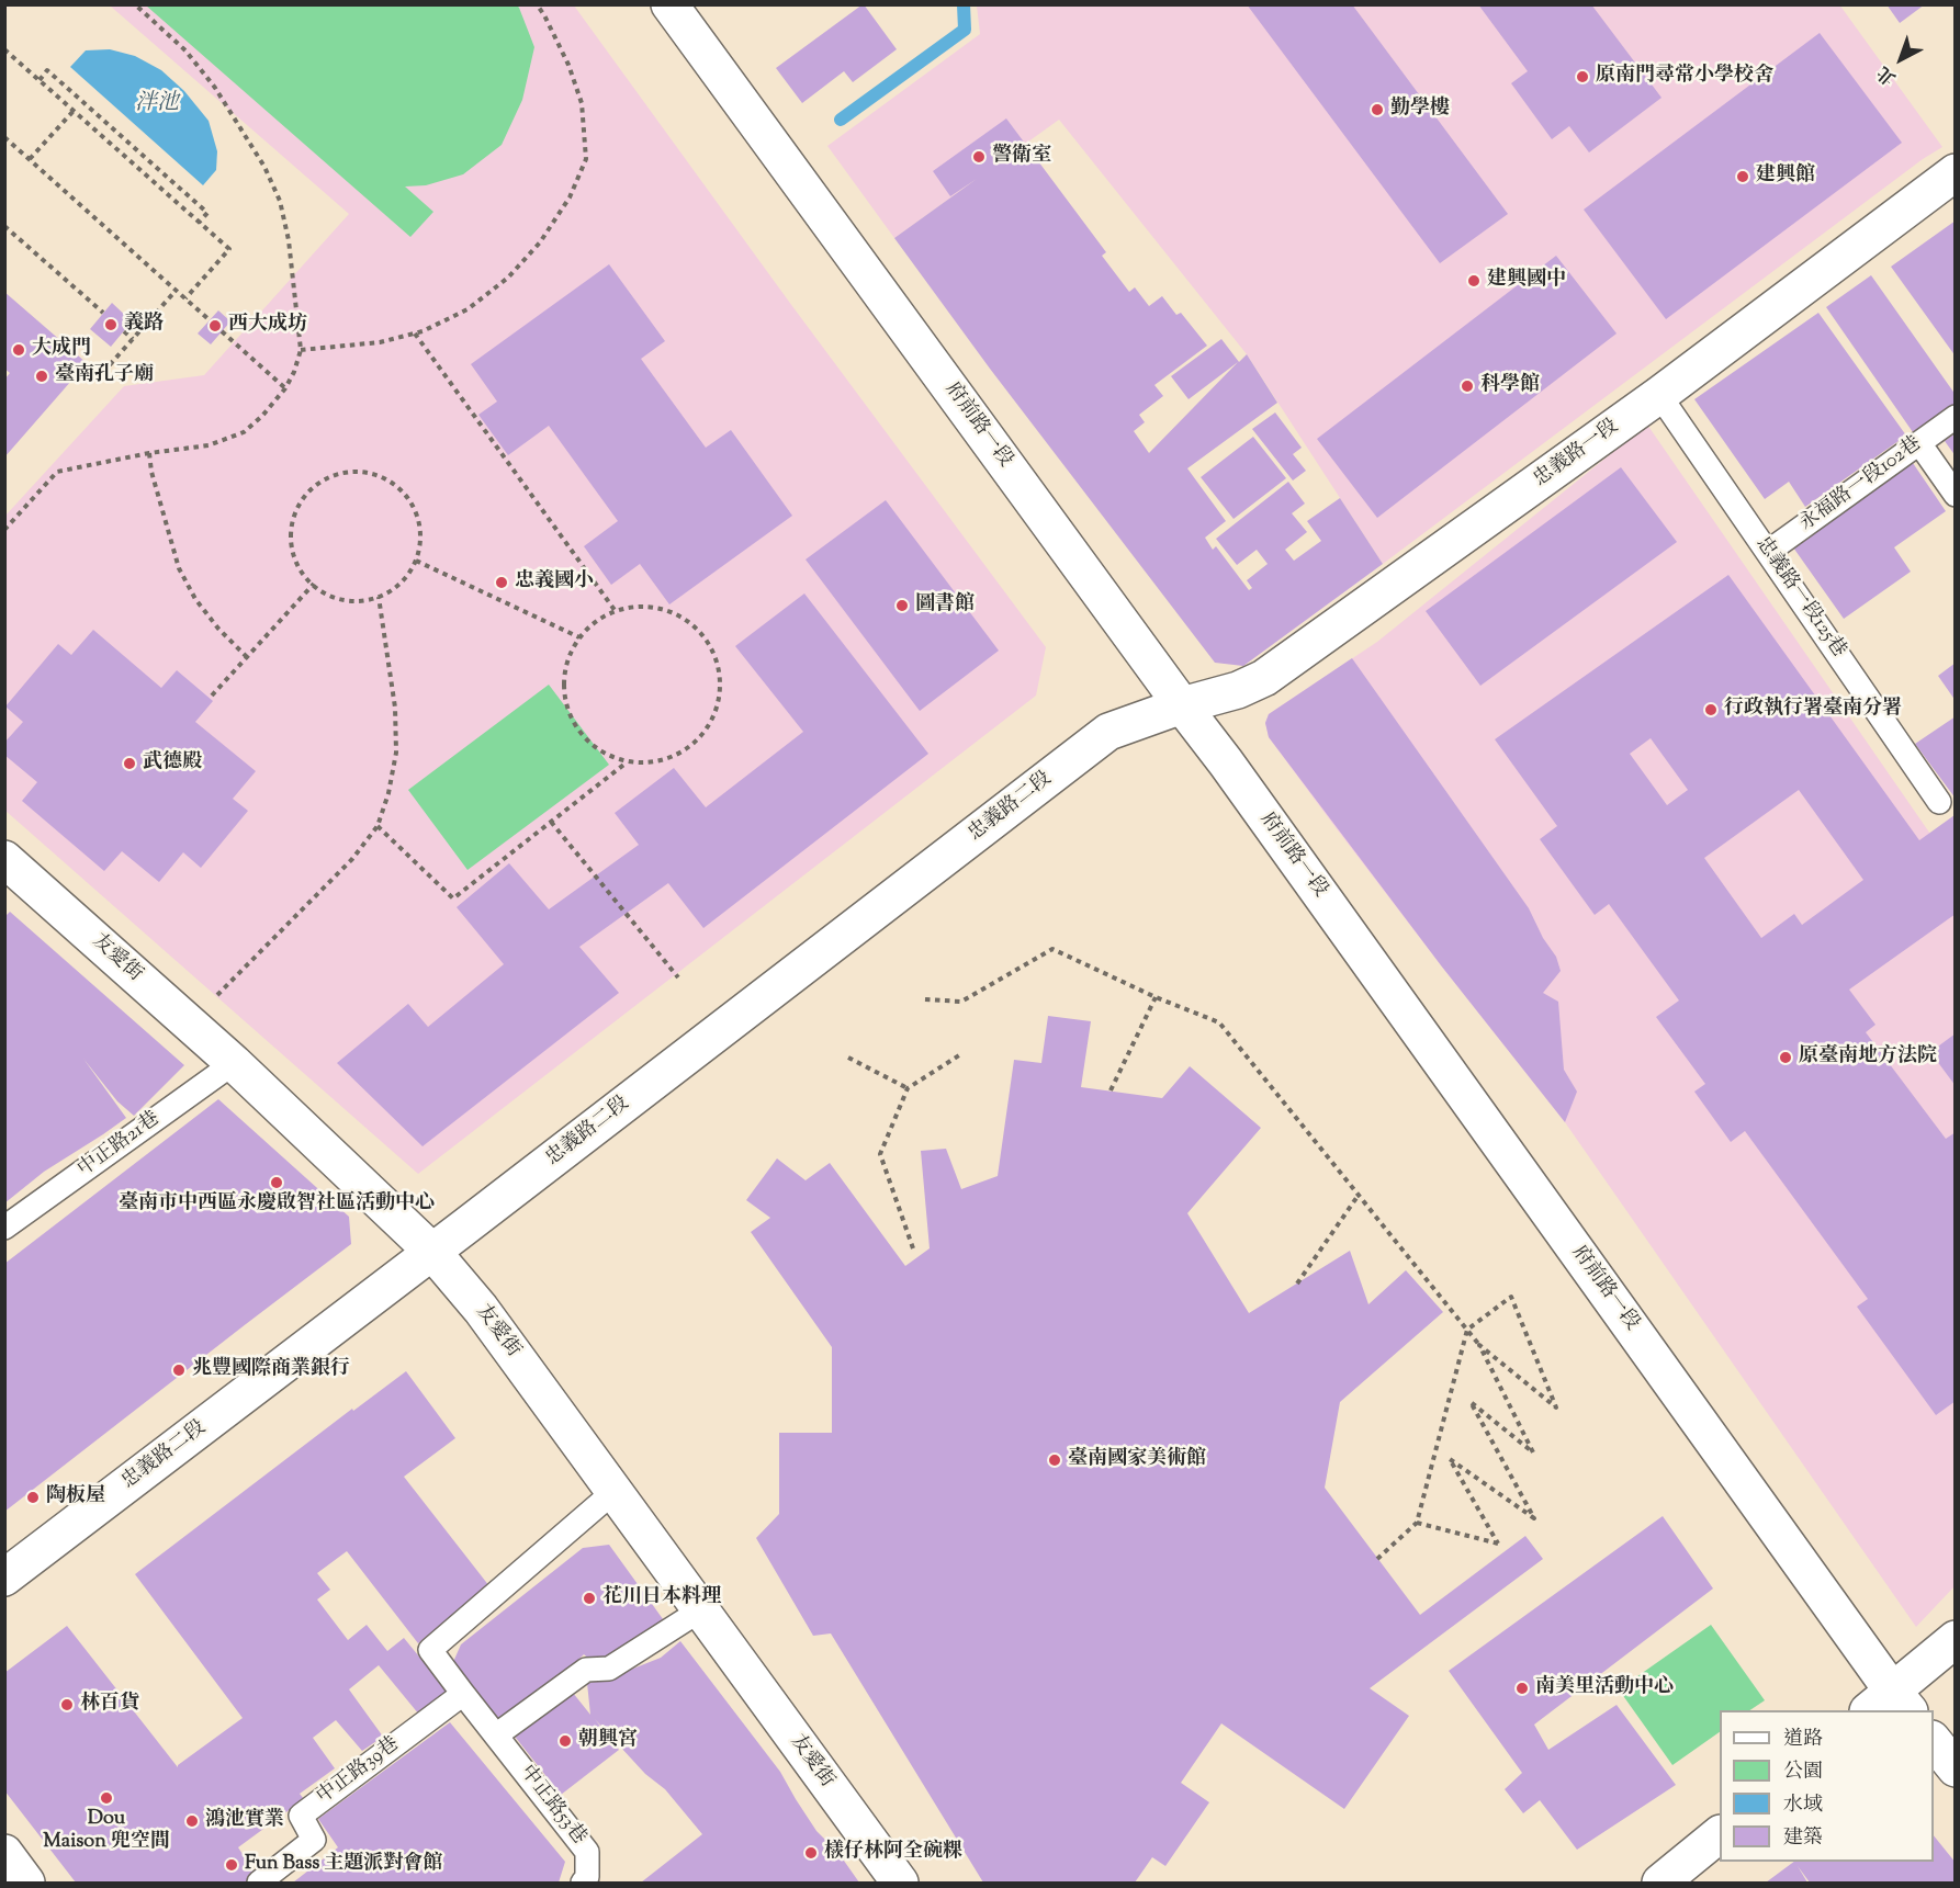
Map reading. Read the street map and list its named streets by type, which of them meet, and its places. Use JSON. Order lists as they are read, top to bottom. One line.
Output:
{"streets":{"street":["府前路一段","忠義路一段","忠義路二段","友愛街"],"lane":["永福路一段102巷","忠義路一段125巷","中正路21巷","中正路39巷","中正路53巷"]},"crossings":[["府前路一段","忠義路一段"],["府前路一段","忠義路二段"],["忠義路一段","忠義路一段125巷"],["忠義路一段","忠義路二段"],["永福路一段102巷","忠義路一段125巷"],["忠義路二段","友愛街"],["友愛街","中正路21巷"]],"water":["泮池"],"places":["原南門尋常小學校舍","勤學樓","警衛室","建興館","建興國中","義路","西大成坊","大成門","臺南孔子廟","科學館","忠義國小","圖書館","行政執行署臺南分署","武德殿","原臺南地方法院","臺南市中西區永慶啟智社區活動中心","兆豐國際商業銀行","臺南國家美術館","陶板屋","花川日本料理","南美里活動中心","林百貨","朝興宮","Dou Maison 兜空間","鴻池實業","檨仔林阿全碗粿","Fun Bass 主題派對會館"],"legend":["道路","公園","水域","建築"],"north":"bottom left"}
